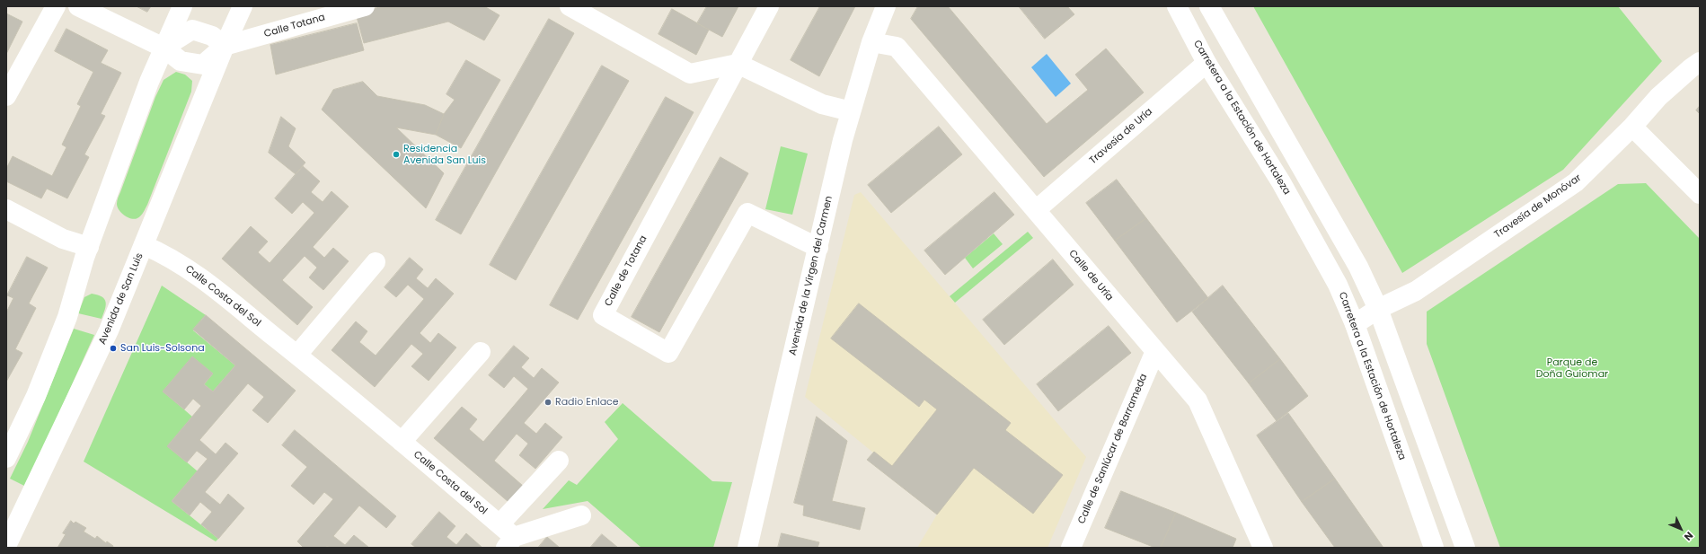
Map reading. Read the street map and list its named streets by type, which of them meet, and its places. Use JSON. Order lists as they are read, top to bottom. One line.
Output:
{"streets":{"street":["Calle Totana","Carretera a la Estación de Hortaleza","Travesía de Uría","Travesía de Monóvar","Calle de Totana","Avenida de la Virgen del Carmen","Calle de Uría","Calle Costa del Sol","Avenida de San Luis","Calle de Sanlúcar de Barrameda"]},"crossings":[["Calle Totana","Avenida de San Luis"],["Carretera a la Estación de Hortaleza","Travesía de Uría"],["Carretera a la Estación de Hortaleza","Travesía de Monóvar"],["Travesía de Uría","Calle de Uría"],["Calle de Totana","Avenida de la Virgen del Carmen"],["Avenida de la Virgen del Carmen","Calle de Uría"],["Calle de Uría","Calle de Sanlúcar de Barrameda"],["Calle Costa del Sol","Avenida de San Luis"]],"parks":["Parque de Doña Guiomar"],"places":["Residencia Avenida San Luis","San Luis-Solsona","Radio Enlace"],"north":"bottom right"}
